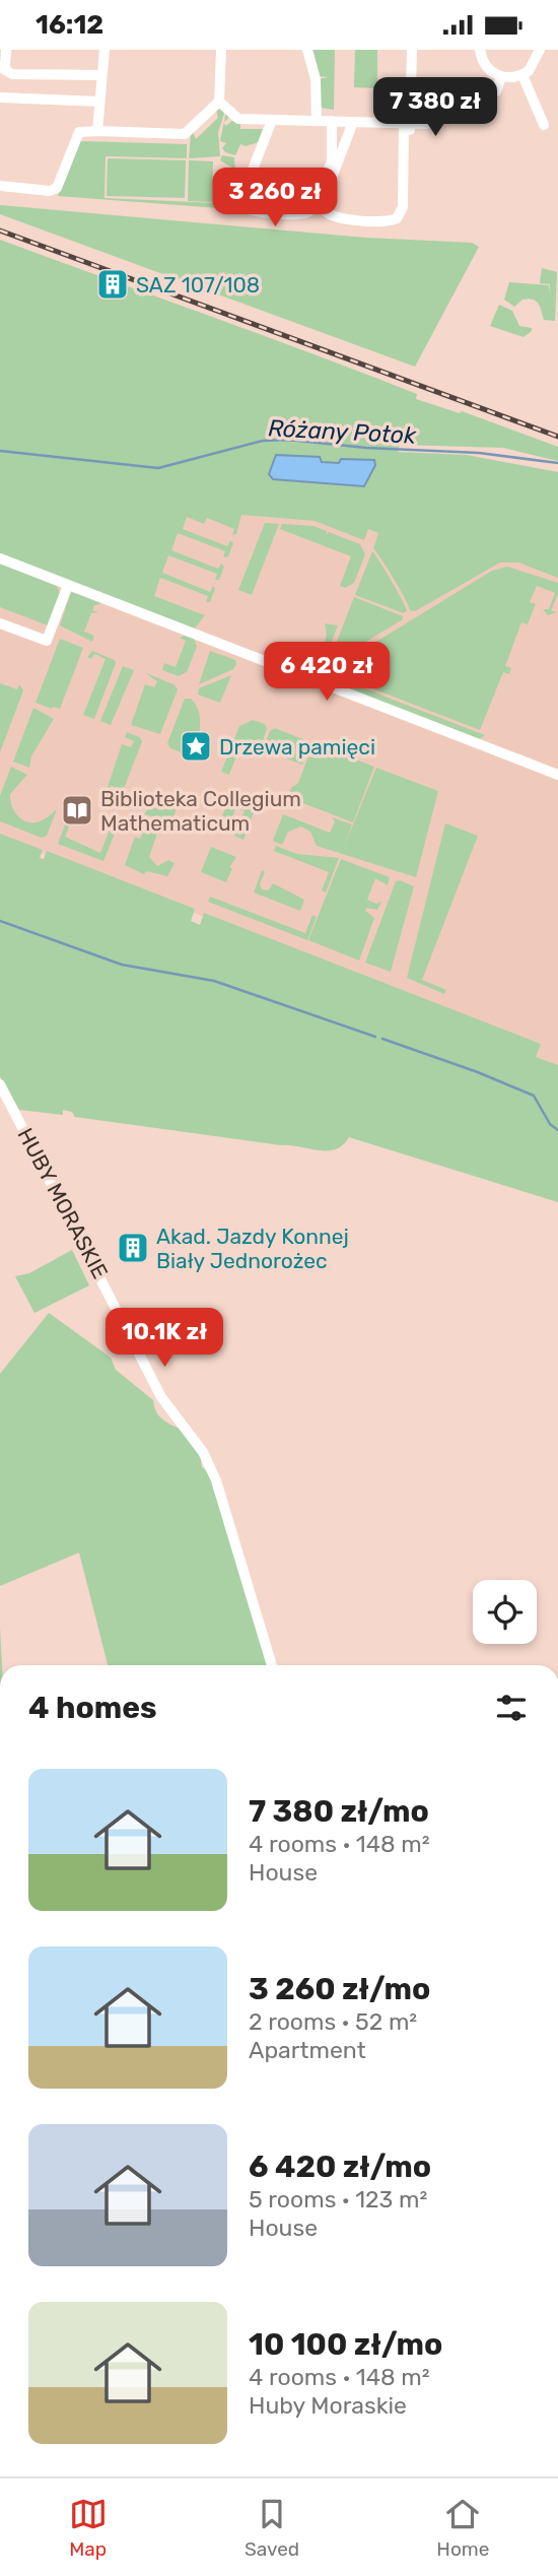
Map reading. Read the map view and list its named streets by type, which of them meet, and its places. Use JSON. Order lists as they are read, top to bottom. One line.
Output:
{"streets":{"street":["HUBY MORASKIE"]},"water":["Różany Potok"],"places":{"building":["SAZ 107/108","Akad. Jazdy Konnej Biały Jednorożec"],"place":["Drzewa pamięci"],"library":["Biblioteka Collegium Mathematicum"]},"page":{"status":"16:12","price":["7 380 zł","3 260 zł","6 420 zł","10.1K zł"],"heading":"4 homes","list":[{"name":"7 380 zł/mo","note":"4 rooms · 148 m² · House"},{"name":"3 260 zł/mo","note":"2 rooms · 52 m² · Apartment"},{"name":"6 420 zł/mo","note":"5 rooms · 123 m² · House"},{"name":"10 100 zł/mo","note":"4 rooms · 148 m² · Huby Moraskie"}],"tabs":["Map","Saved","Home"]}}
